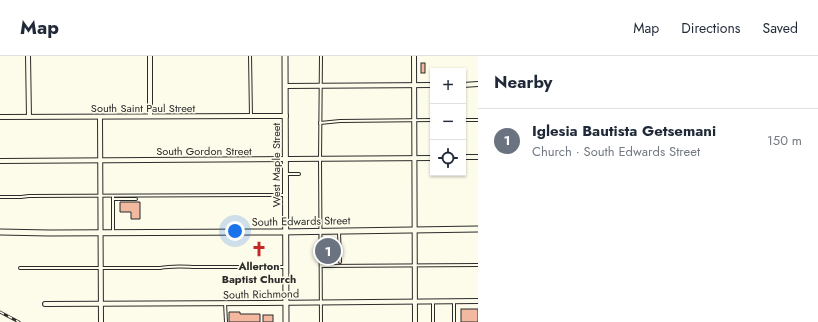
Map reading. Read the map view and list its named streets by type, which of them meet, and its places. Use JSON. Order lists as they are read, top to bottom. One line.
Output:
{"streets":{"street":["South Saint Paul Street","South Gordon Street","West Maple Street","South Edwards Street","South Richmond"]},"crossings":[["South Saint Paul Street","West Maple Street"],["South Gordon Street","West Maple Street"],["West Maple Street","South Edwards Street"],["West Maple Street","South Richmond"]],"places":{"church":["Allerton Baptist Church"]},"page":{"header":"Map","nav":["Map","Directions","Saved"],"heading":"Nearby","map_buttons":["+","−"],"list":[{"mark":"1","name":"Iglesia Bautista Getsemani","note":"Church · South Edwards Street","value":"150 m"}],"pins":"1"}}
